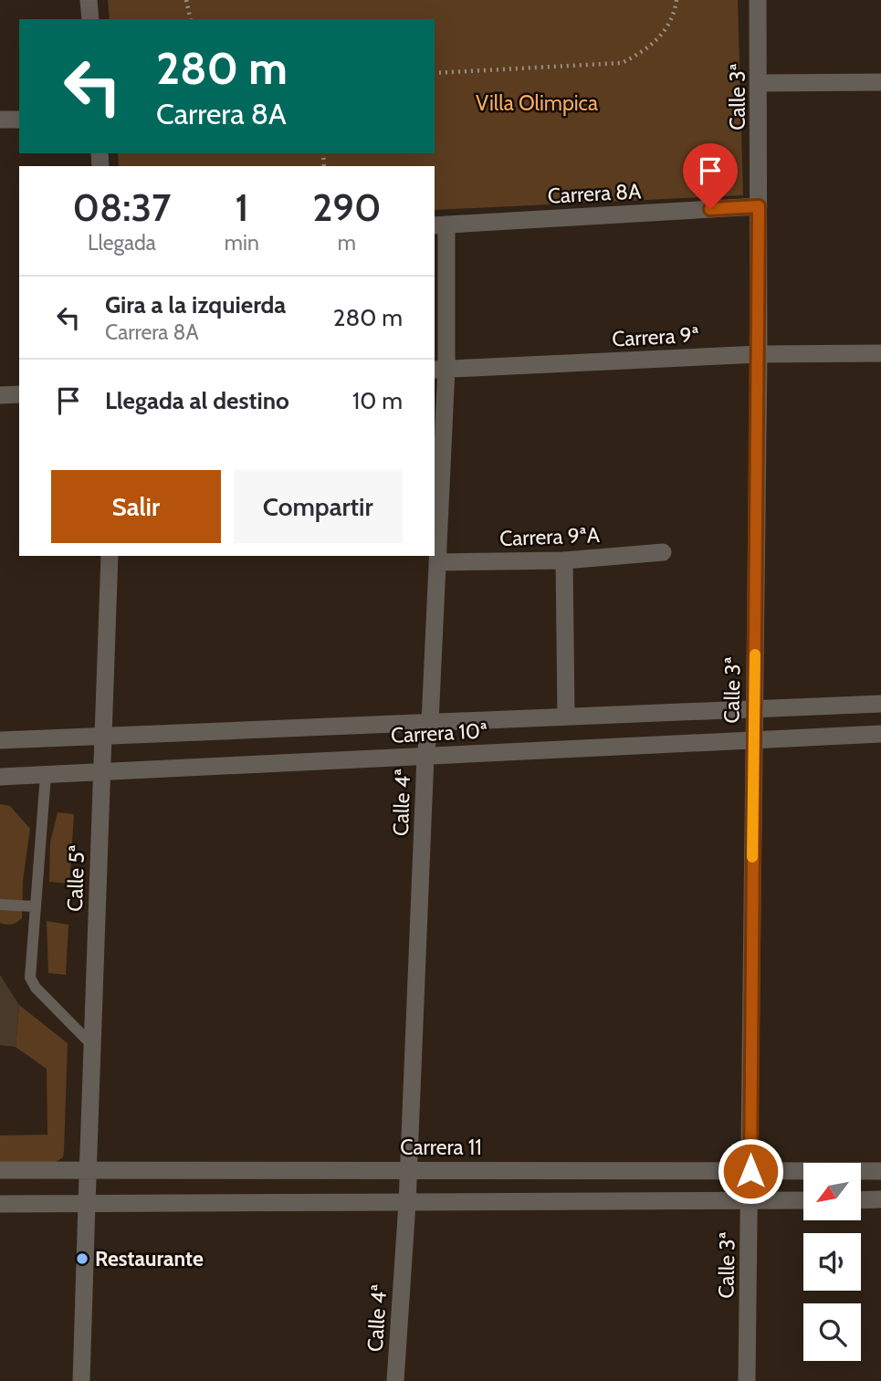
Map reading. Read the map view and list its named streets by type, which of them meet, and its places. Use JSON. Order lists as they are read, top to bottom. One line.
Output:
{"streets":{"street":["Calle 3ª","Carrera 8A","Carrera 9ª","Carrera 9ªA","Carrera 10ª","Calle 4ª","Calle 5ª","Carrera 11"]},"crossings":[["Calle 3ª","Carrera 8A"],["Calle 3ª","Carrera 9ª"],["Calle 3ª","Carrera 10ª"],["Calle 3ª","Carrera 11"],["Carrera 8A","Calle 4ª"],["Carrera 9ª","Calle 4ª"],["Carrera 9ªA","Calle 4ª"],["Carrera 10ª","Calle 4ª"],["Carrera 10ª","Calle 5ª"],["Calle 4ª","Carrera 11"],["Calle 5ª","Carrera 11"]],"parks":["Villa Olimpica"],"places":["Restaurante"],"north":"bottom left","page":{"turn":["280 m","Carrera 8A"],"eta":["08:37","Llegada","1","min","290","m"],"list":[{"name":"Gira a la izquierda","note":"Carrera 8A","value":"280 m"},{"name":"Llegada al destino","value":"10 m"}],"buttons":["Salir","Compartir"]}}
